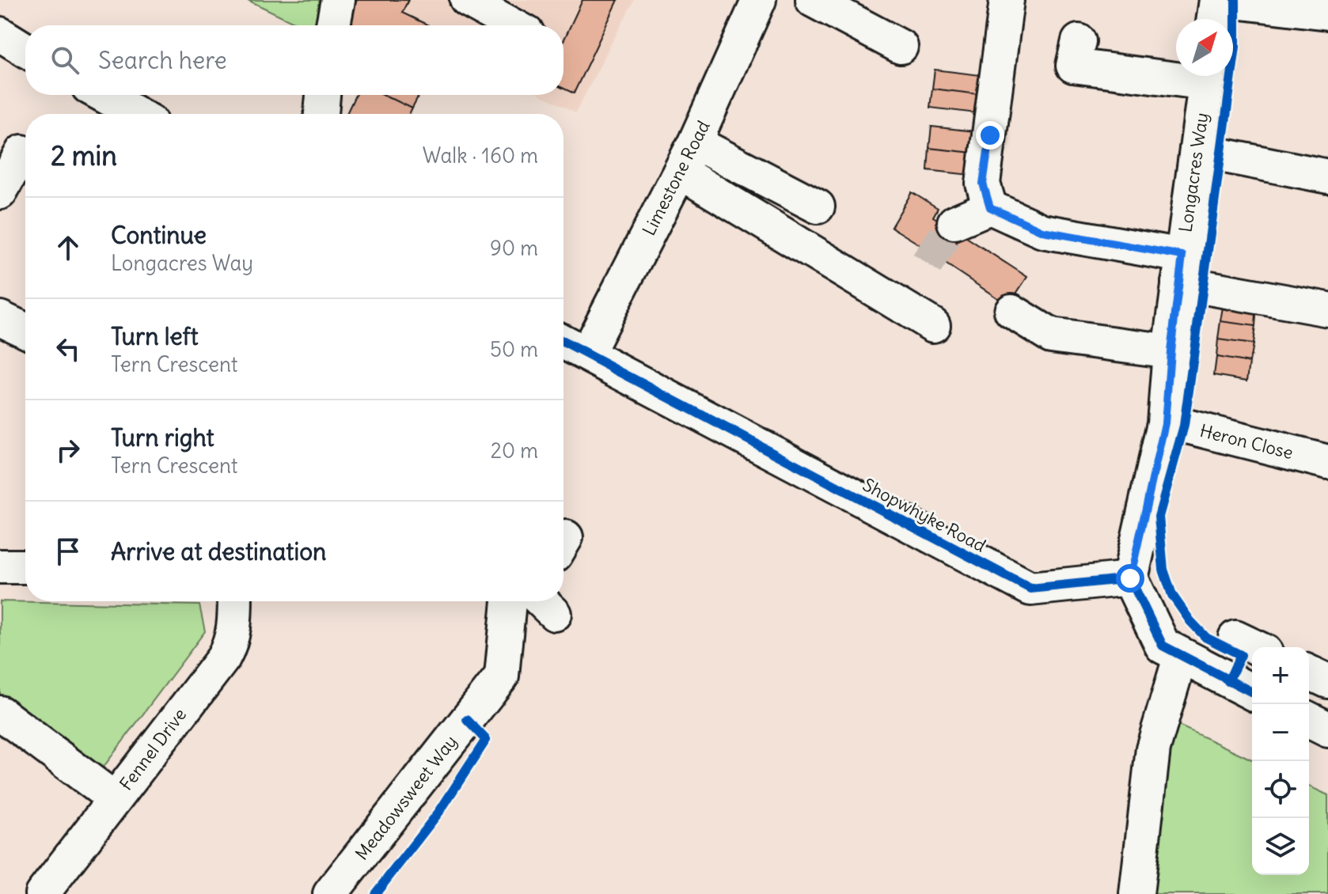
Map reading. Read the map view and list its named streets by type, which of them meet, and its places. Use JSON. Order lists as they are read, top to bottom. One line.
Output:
{"streets":{"main road":["Longacres Way"],"street":["Limestone Road","Heron Close","Shopwhyke Road","Fennel Drive","Meadowsweet Way"]},"crossings":[["Longacres Way","Heron Close"],["Longacres Way","Shopwhyke Road"],["Limestone Road","Shopwhyke Road"]],"north":"top right","page":{"search":"Search here","heading":["2 min","Walk · 160 m"],"list":[["Continue","Longacres Way","90 m"],["Turn left","Tern Crescent","50 m"],["Turn right","Tern Crescent","20 m"],"Arrive at destination"],"map_buttons":["+","−"]}}
